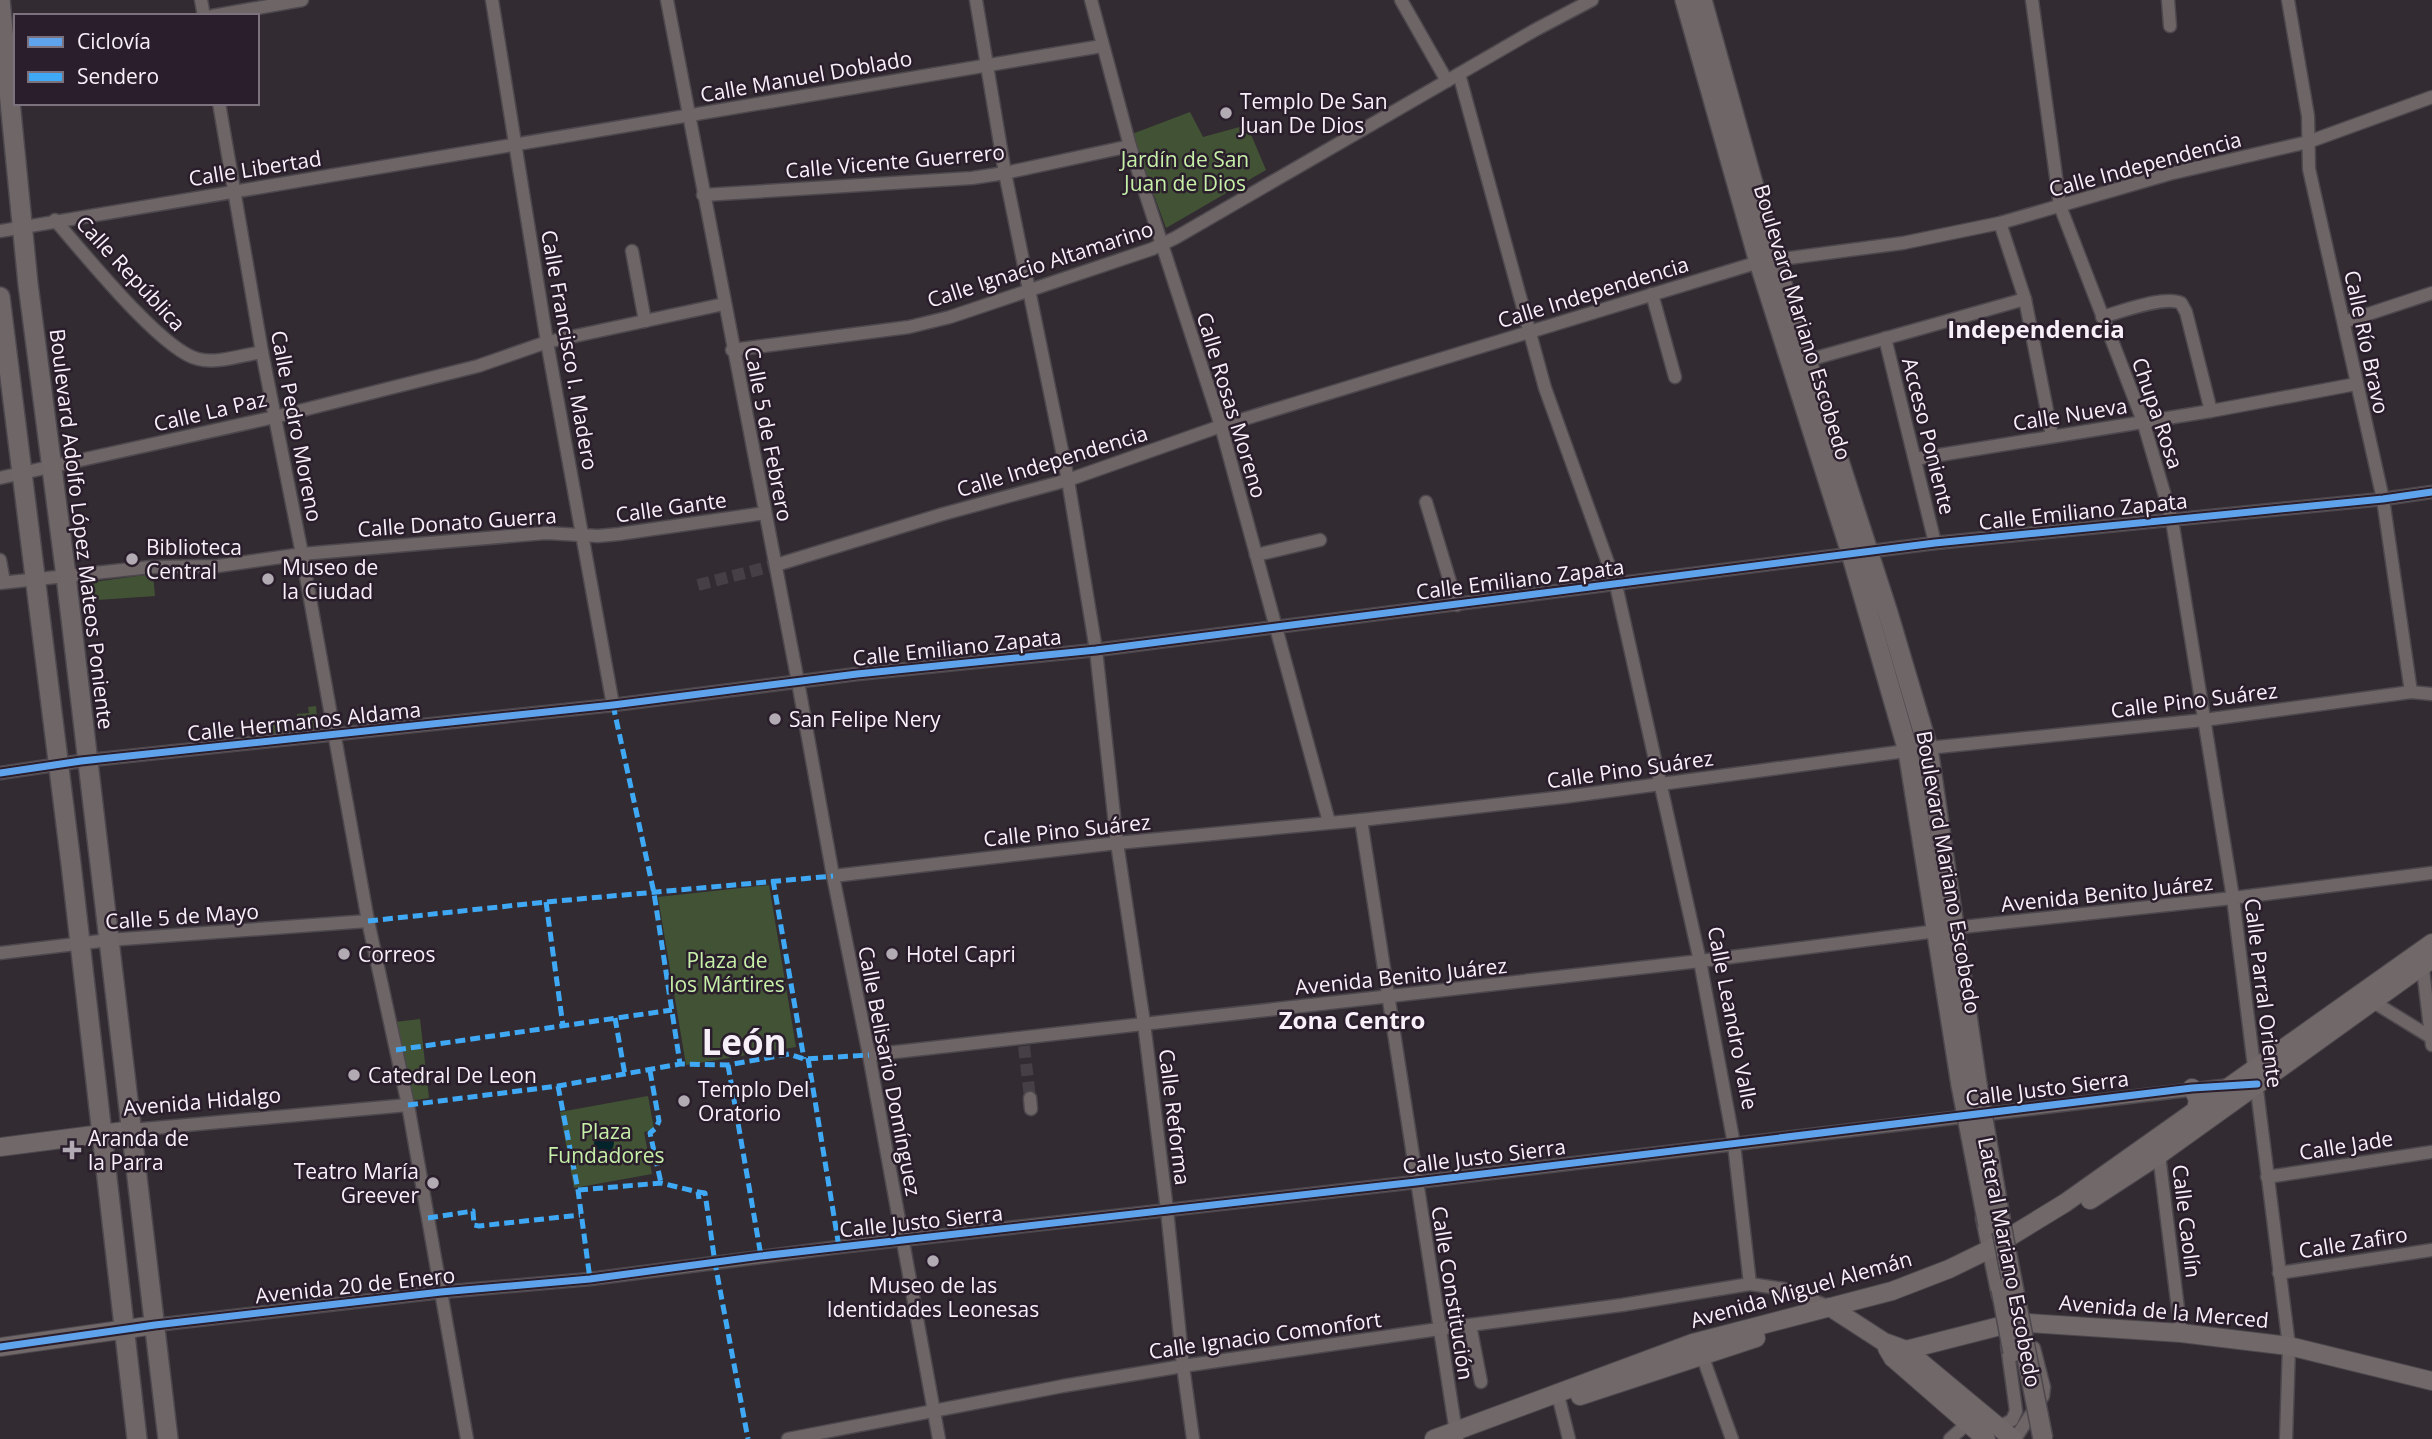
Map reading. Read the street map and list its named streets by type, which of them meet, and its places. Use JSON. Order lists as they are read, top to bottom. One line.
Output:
{"streets":{"main road":["Boulevard Mariano Escobedo","Boulevard Adolfo López Mateos Poniente","Avenida Hidalgo","Avenida 20 de Enero","Avenida Miguel Alemán","Avenida de la Merced"],"street":["Calle Manuel Doblado","Calle Vicente Guerrero","Calle Independencia","Calle Libertad","Calle Ignacio Altamarino","Calle República","Calle Río Bravo","Calle Francisco I. Madero","Calle Rosas Moreno","Calle La Paz","Chupa Rosa","Calle Nueva","Calle Pedro Moreno","Calle 5 de Febrero","Acceso Poniente","Calle Gante","Calle Emiliano Zapata","Calle Donato Guerra","Calle Pino Suárez","Calle Hermanos Aldama","Avenida Benito Juárez","Calle 5 de Mayo","Calle Parral Oriente","Calle Leandro Valle","Calle Belisario Domínguez","Calle Justo Sierra","Calle Reforma","Calle Jade","Calle Caolín","Calle Zafiro","Lateral Mariano Escobedo","Calle Constitución","Calle Ignacio Comonfort"]},"crossings":[["Calle Manuel Doblado","Calle Libertad"],["Calle Manuel Doblado","Calle Francisco I. Madero"],["Calle Manuel Doblado","Calle Rosas Moreno"],["Calle Manuel Doblado","Calle 5 de Febrero"],["Calle Manuel Doblado","Calle Reforma"],["Calle Vicente Guerrero","Calle Rosas Moreno"],["Calle Vicente Guerrero","Calle 5 de Febrero"],["Calle Vicente Guerrero","Calle Reforma"],["Calle Independencia","Boulevard Mariano Escobedo"],["Calle Independencia","Calle Río Bravo"],["Calle Independencia","Calle Rosas Moreno"],["Calle Independencia","Chupa Rosa"],["Calle Independencia","Calle 5 de Febrero"],["Calle Independencia","Calle Leandro Valle"],["Calle Independencia","Calle Reforma"],["Calle Libertad","Calle República"],["Calle Libertad","Calle Francisco I. Madero"],["Calle Libertad","Calle Pedro Moreno"],["Calle Libertad","Boulevard Adolfo López Mateos Poniente"],["Calle Ignacio Altamarino","Calle Rosas Moreno"],["Calle Ignacio Altamarino","Calle 5 de Febrero"],["Calle Ignacio Altamarino","Calle Leandro Valle"],["Calle Ignacio Altamarino","Calle Reforma"],["Calle República","Calle Pedro Moreno"],["Boulevard Mariano Escobedo","Calle Emiliano Zapata"],["Boulevard Mariano Escobedo","Calle Pino Suárez"],["Boulevard Mariano Escobedo","Avenida Benito Juárez"],["Boulevard Mariano Escobedo","Lateral Mariano Escobedo"],["Calle Río Bravo","Calle Nueva"],["Calle Río Bravo","Calle Emiliano Zapata"],["Calle Río Bravo","Calle Pino Suárez"],["Calle Francisco I. Madero","Calle La Paz"],["Calle Francisco I. Madero","Calle Gante"],["Calle Francisco I. Madero","Calle Emiliano Zapata"],["Calle Francisco I. Madero","Calle Donato Guerra"],["Calle Francisco I. Madero","Calle Hermanos Aldama"],["Calle Rosas Moreno","Calle Emiliano Zapata"],["Calle Rosas Moreno","Calle Pino Suárez"],["Calle La Paz","Calle Pedro Moreno"],["Calle La Paz","Calle 5 de Febrero"],["Calle La Paz","Boulevard Adolfo López Mateos Poniente"],["Chupa Rosa","Calle Nueva"],["Chupa Rosa","Calle Emiliano Zapata"],["Chupa Rosa","Calle Pino Suárez"],["Chupa Rosa","Calle Parral Oriente"],["Calle Nueva","Acceso Poniente"],["Calle Pedro Moreno","Calle Donato Guerra"],["Calle Pedro Moreno","Calle Hermanos Aldama"],["Calle Pedro Moreno","Calle 5 de Mayo"],["Calle Pedro Moreno","Avenida Hidalgo"],["Calle Pedro Moreno","Avenida 20 de Enero"],["Calle 5 de Febrero","Calle Gante"],["Calle 5 de Febrero","Calle Emiliano Zapata"],["Calle 5 de Febrero","Calle Pino Suárez"],["Calle 5 de Febrero","Calle Belisario Domínguez"],["Acceso Poniente","Calle Emiliano Zapata"],["Calle Gante","Calle Donato Guerra"],["Calle Emiliano Zapata","Calle Hermanos Aldama"],["Calle Emiliano Zapata","Calle Leandro Valle"],["Calle Emiliano Zapata","Calle Reforma"],["Calle Donato Guerra","Boulevard Adolfo López Mateos Poniente"],["Boulevard Adolfo López Mateos Poniente","Calle Hermanos Aldama"],["Boulevard Adolfo López Mateos Poniente","Calle 5 de Mayo"],["Boulevard Adolfo López Mateos Poniente","Avenida Hidalgo"],["Boulevard Adolfo López Mateos Poniente","Avenida 20 de Enero"],["Calle Pino Suárez","Calle Parral Oriente"],["Calle Pino Suárez","Calle Leandro Valle"],["Calle Pino Suárez","Calle Belisario Domínguez"],["Calle Pino Suárez","Calle Reforma"],["Calle Pino Suárez","Calle Constitución"],["Avenida Benito Juárez","Calle Parral Oriente"],["Avenida Benito Juárez","Calle Leandro Valle"],["Avenida Benito Juárez","Calle Belisario Domínguez"],["Avenida Benito Juárez","Calle Reforma"],["Avenida Benito Juárez","Calle Constitución"],["Calle Parral Oriente","Calle Jade"],["Calle Parral Oriente","Calle Zafiro"],["Calle Parral Oriente","Avenida Miguel Alemán"],["Calle Parral Oriente","Avenida de la Merced"],["Calle Leandro Valle","Calle Justo Sierra"],["Calle Leandro Valle","Calle Ignacio Comonfort"],["Calle Belisario Domínguez","Calle Justo Sierra"],["Calle Belisario Domínguez","Calle Ignacio Comonfort"],["Calle Justo Sierra","Calle Reforma"],["Calle Justo Sierra","Lateral Mariano Escobedo"],["Calle Justo Sierra","Avenida 20 de Enero"],["Calle Justo Sierra","Avenida Miguel Alemán"],["Calle Justo Sierra","Calle Constitución"],["Calle Reforma","Calle Ignacio Comonfort"],["Calle Caolín","Avenida Miguel Alemán"],["Calle Caolín","Avenida de la Merced"],["Lateral Mariano Escobedo","Avenida Miguel Alemán"],["Lateral Mariano Escobedo","Avenida de la Merced"],["Avenida Miguel Alemán","Calle Constitución"],["Calle Constitución","Calle Ignacio Comonfort"]],"districts":["Independencia","Zona Centro","León"],"parks":["Jardín de San Juan de Dios","Plaza de los Mártires","Plaza Fundadores"],"places":{"other":["Templo De San Juan De Dios","Biblioteca Central","Museo de la Ciudad","San Felipe Nery","Correos","Hotel Capri","Catedral De Leon","Templo Del Oratorio","Teatro María Greever","Museo de las Identidades Leonesas"],"health":["Aranda de la Parra"]},"legend":["Ciclovía","Sendero"]}
